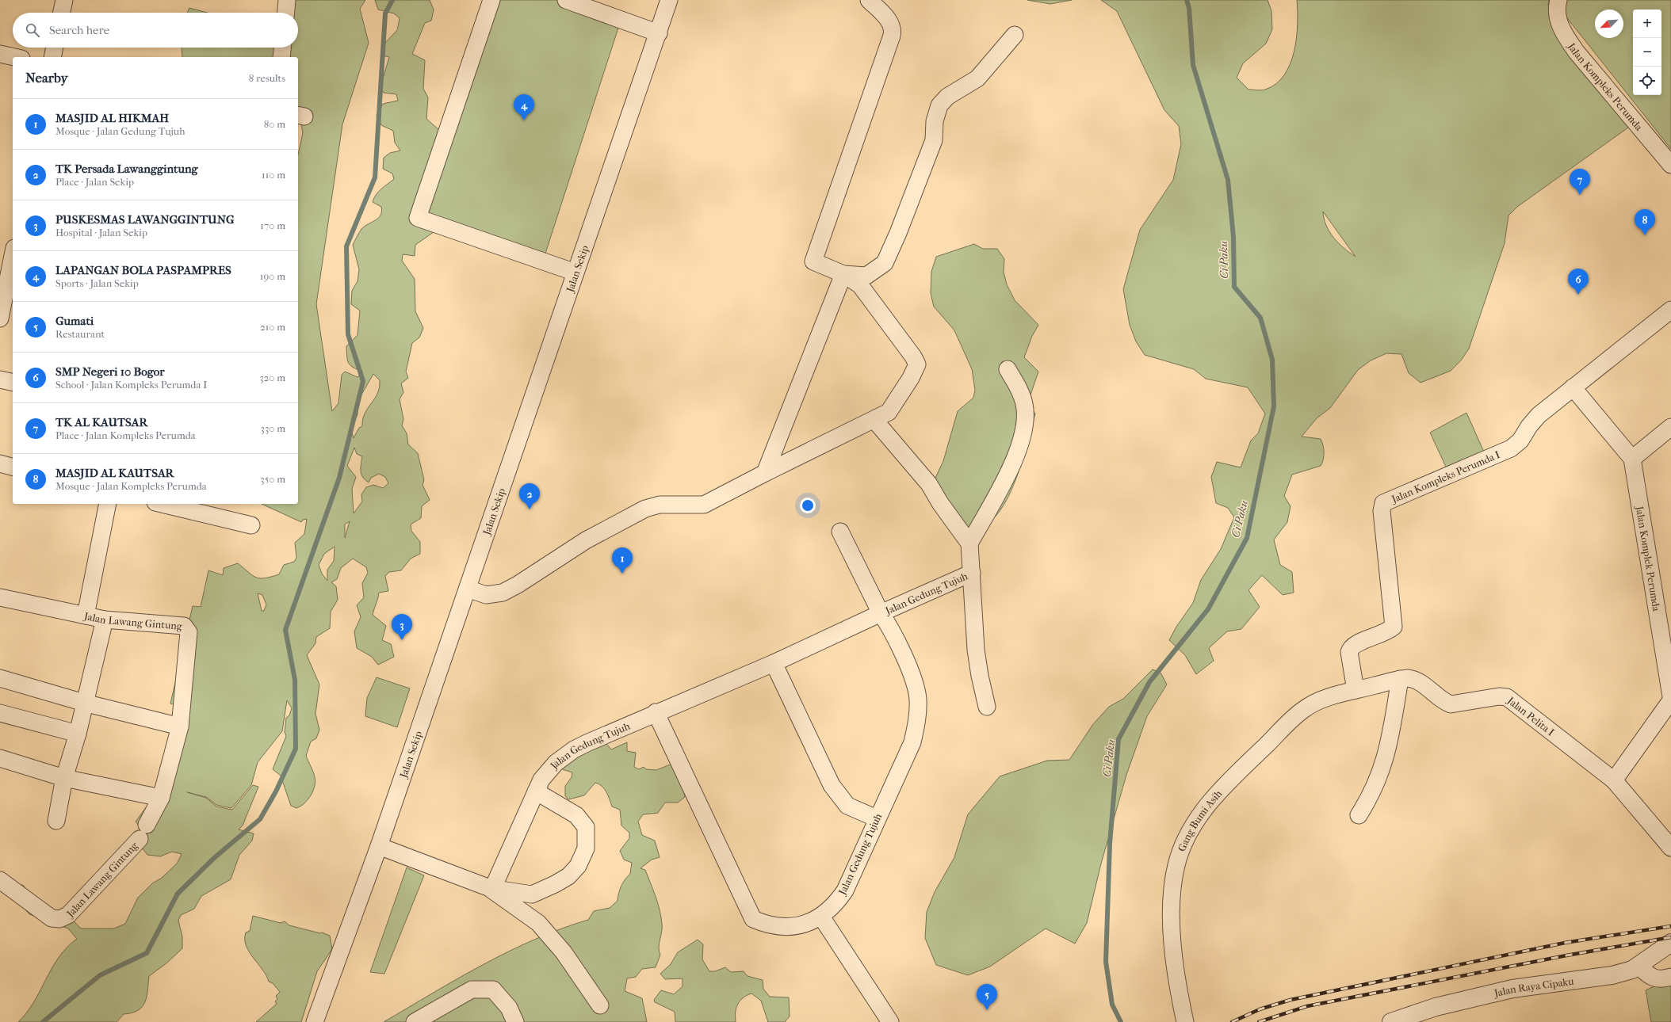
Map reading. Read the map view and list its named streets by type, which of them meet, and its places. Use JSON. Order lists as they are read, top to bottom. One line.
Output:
{"streets":{"street":["Jalan Kompleks Perumda","Jalan Sekip","Jalan Kompleks Perumda I","Jalan Komplek Perumda","Jalan Gedung Tujuh","Jalan Lawang Gintung","Jalan Pelita I","Gang Bumi Asih","Jalan Raya Cipaku"]},"crossings":[["Jalan Kompleks Perumda I","Jalan Pelita I"],["Jalan Kompleks Perumda I","Gang Bumi Asih"],["Jalan Pelita I","Gang Bumi Asih"]],"water":["Ci Paku"],"north":"bottom left","page":{"map_buttons":["+","−"],"search":"Search here","heading":["Nearby","8 results"],"pins":["4","7","8","6","2","1","3","5"],"list":[{"mark":"1","name":"MASJID AL HIKMAH","note":"Mosque · Jalan Gedung Tujuh","value":"80 m"},{"mark":"2","name":"TK Persada Lawanggintung","note":"Place · Jalan Sekip","value":"110 m"},{"mark":"3","name":"PUSKESMAS LAWANGGINTUNG","note":"Hospital · Jalan Sekip","value":"170 m"},{"mark":"4","name":"LAPANGAN BOLA PASPAMPRES","note":"Sports · Jalan Sekip","value":"190 m"},{"mark":"5","name":"Gumati","note":"Restaurant","value":"210 m"},{"mark":"6","name":"SMP Negeri 10 Bogor","note":"School · Jalan Kompleks Perumda I","value":"320 m"},{"mark":"7","name":"TK AL KAUTSAR","note":"Place · Jalan Kompleks Perumda","value":"330 m"},{"mark":"8","name":"MASJID AL KAUTSAR","note":"Mosque · Jalan Kompleks Perumda","value":"350 m"}]}}
